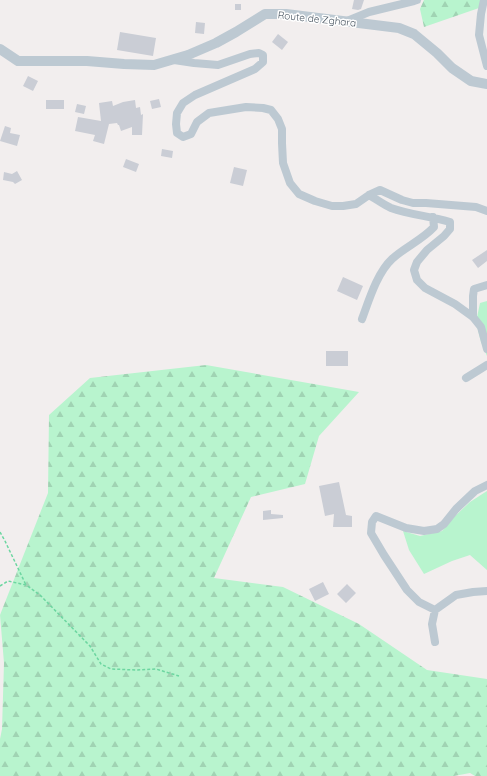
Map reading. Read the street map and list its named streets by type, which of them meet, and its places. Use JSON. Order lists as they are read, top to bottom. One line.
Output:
{"streets":{"street":["Route de Zghara"]}}
